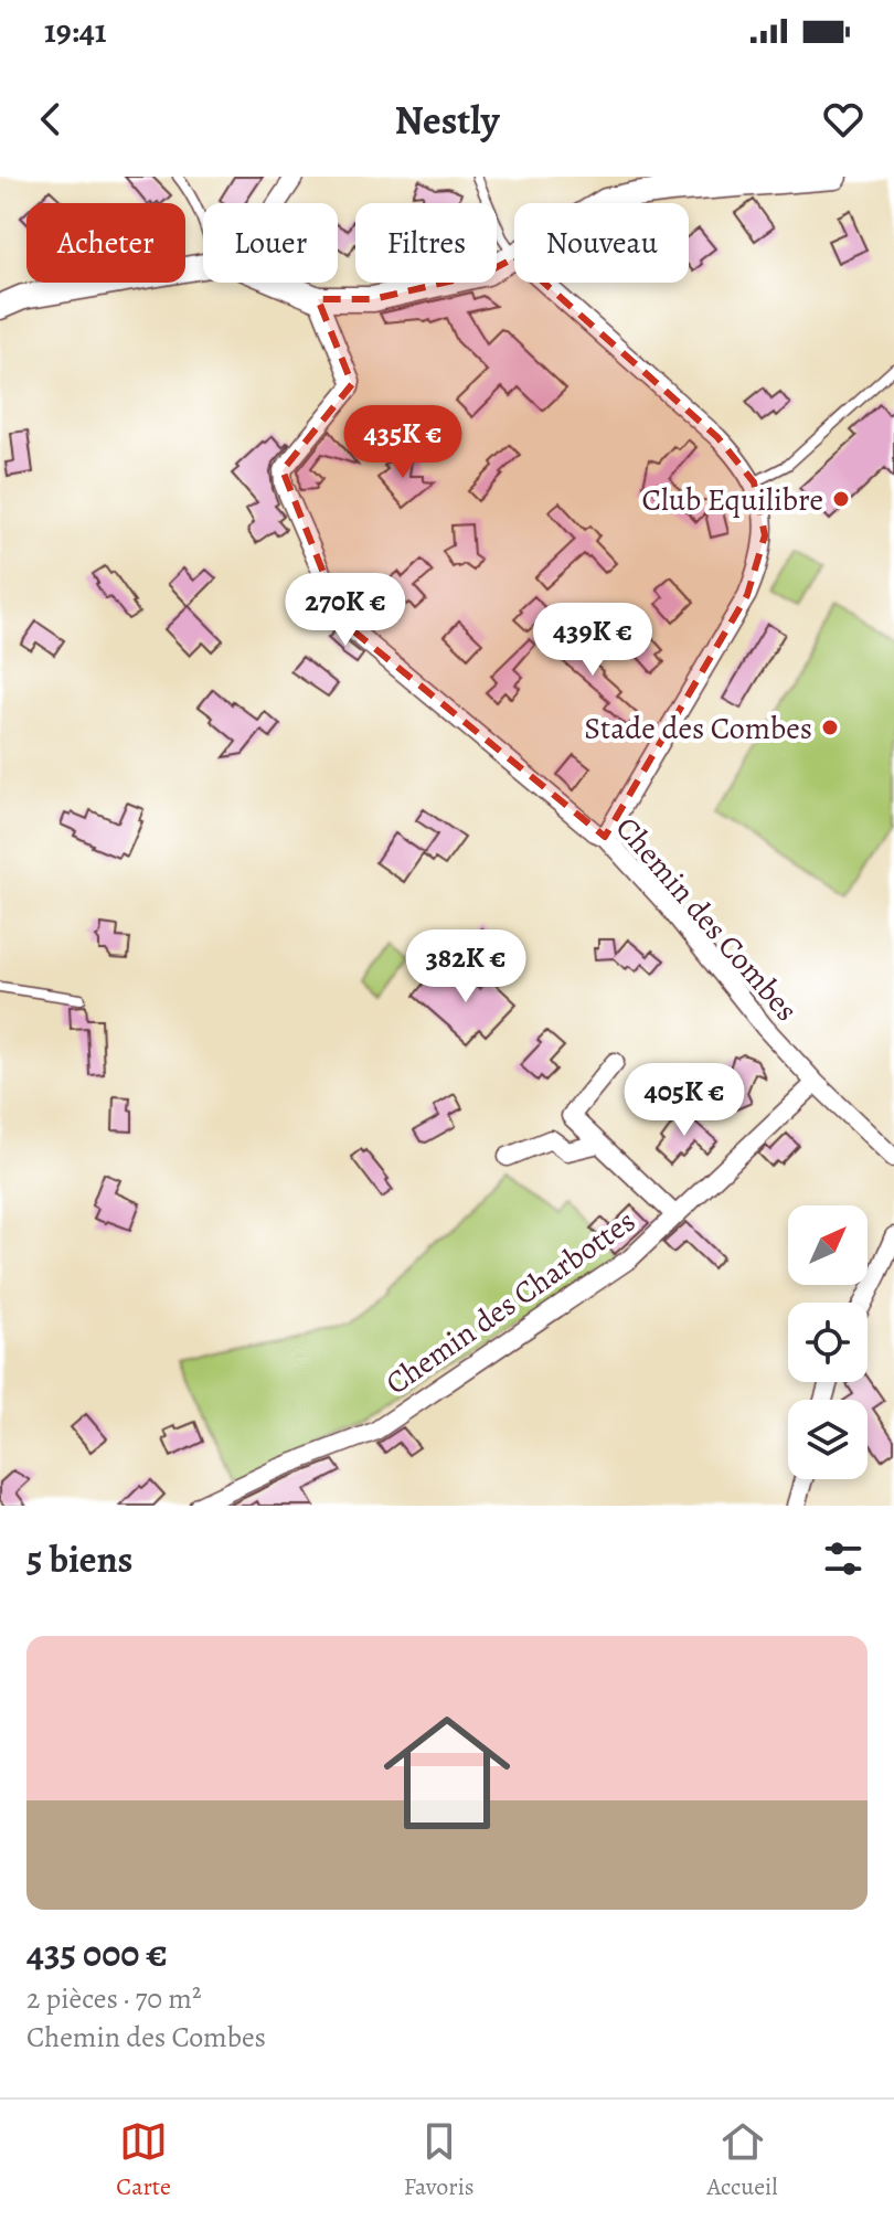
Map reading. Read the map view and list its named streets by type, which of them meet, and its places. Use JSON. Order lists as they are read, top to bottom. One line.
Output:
{"streets":{"street":["Chemin des Combes","Chemin des Charbottes"]},"crossings":[["Chemin des Combes","Chemin des Charbottes"]],"places":["Club Equilibre","Stade des Combes"],"north":"top right","page":{"status":"19:41","header":"Nestly","chip":["Acheter","Louer","Filtres","Nouveau"],"price":["435K €","270K €","439K €","382K €","405K €"],"heading":"5 biens","list":[{"name":"435 000 €","note":"2 pièces · 70 m² · Chemin des Combes"}],"tabs":["Carte","Favoris","Accueil"]}}
